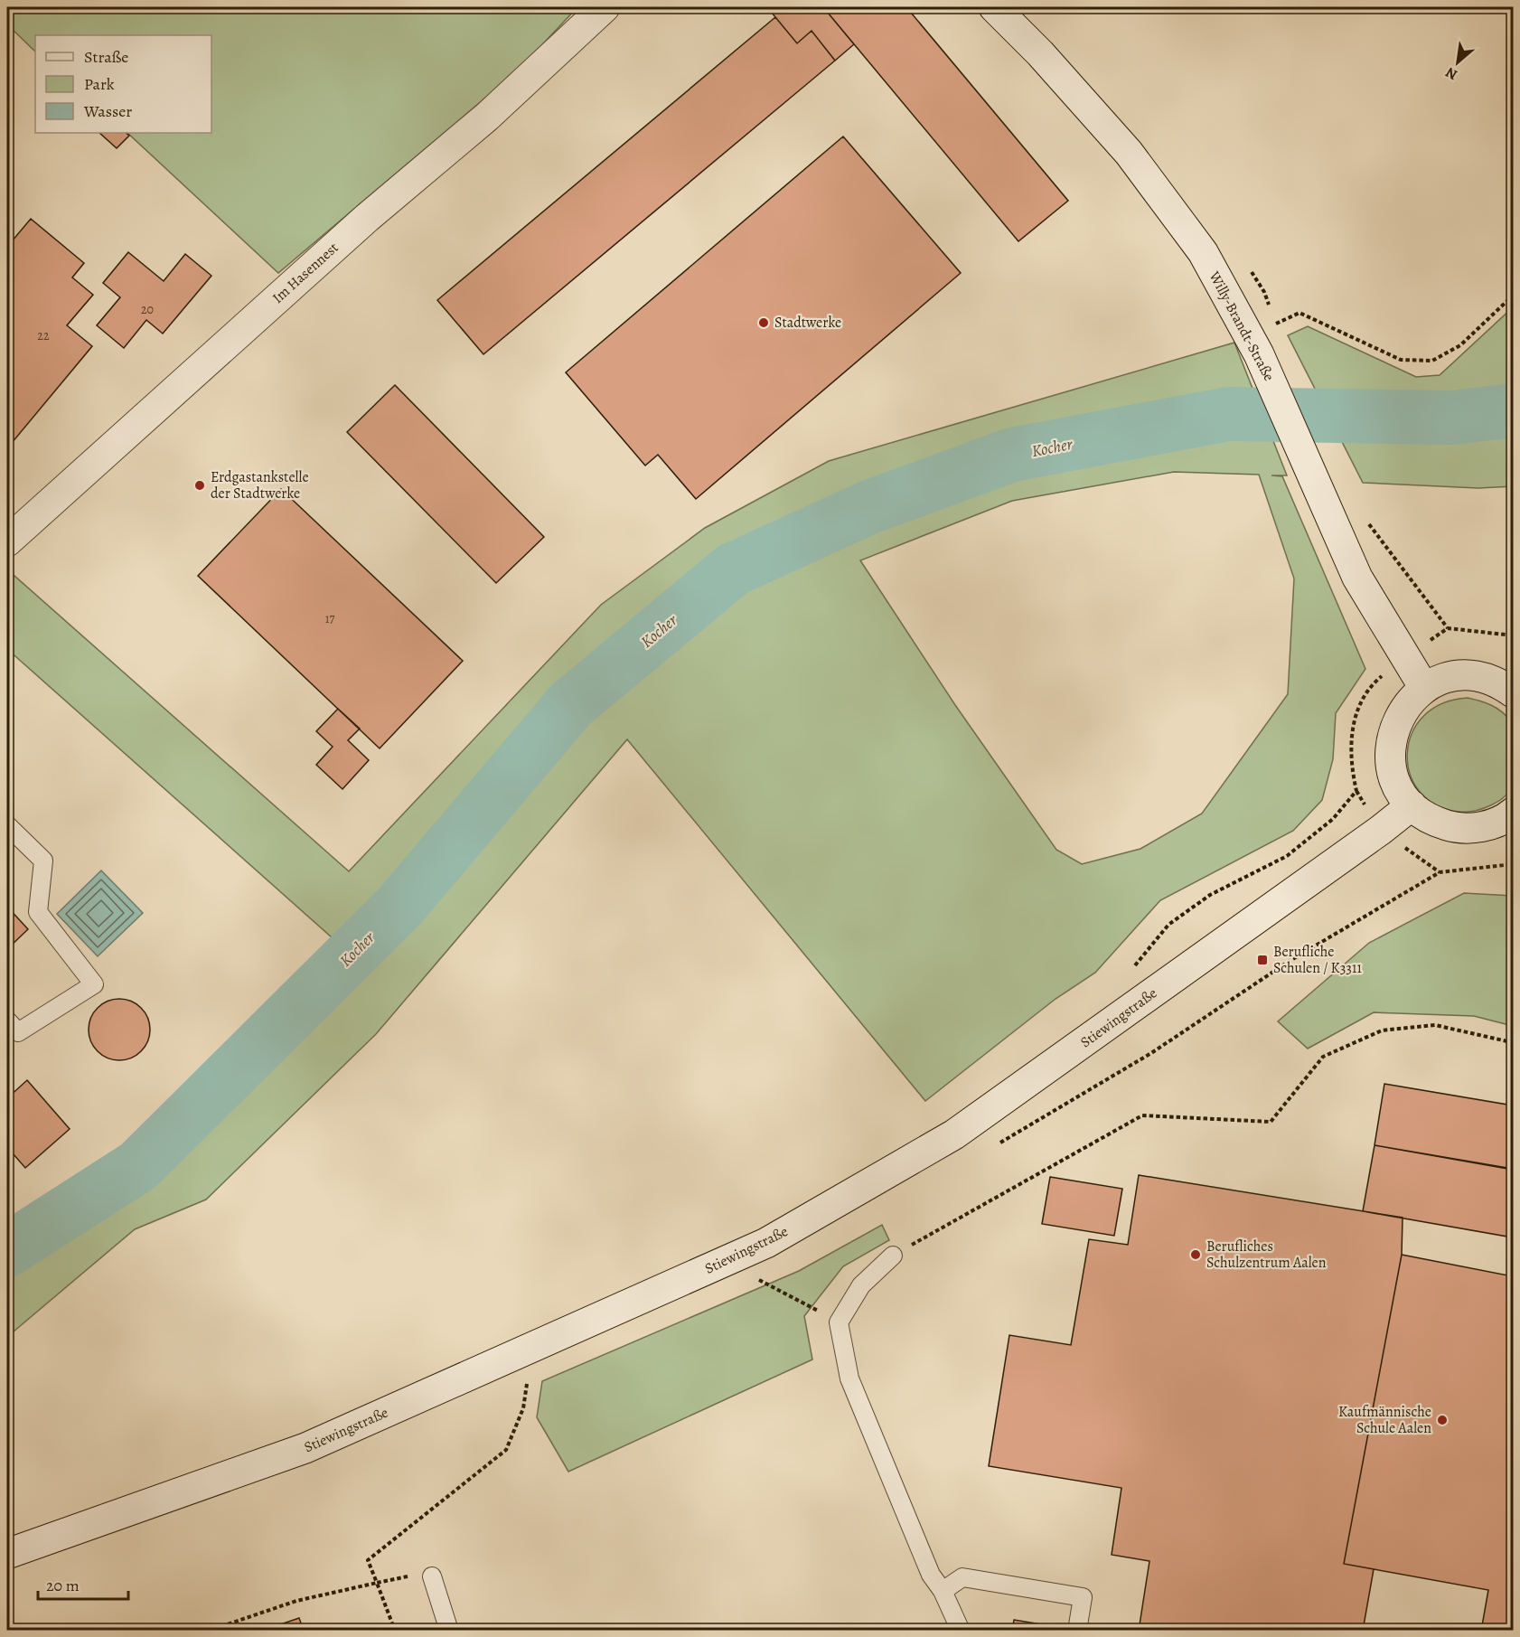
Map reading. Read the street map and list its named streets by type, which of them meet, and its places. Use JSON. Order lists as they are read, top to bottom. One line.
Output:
{"streets":{"main road":["Im Hasennest","Willy-Brandt-Straße","Stiewingstraße"]},"water":["Kocher"],"places":{"other":["Stadtwerke","Erdgastankstelle der Stadtwerke","Berufliches Schulzentrum Aalen","Kaufmännische Schule Aalen"],"transit":["Berufliche Schulen / K3311"]},"house_numbers":["20","22","17"],"legend":["Straße","Park","Wasser"],"scale_bar":"20 m","north":"bottom left"}
